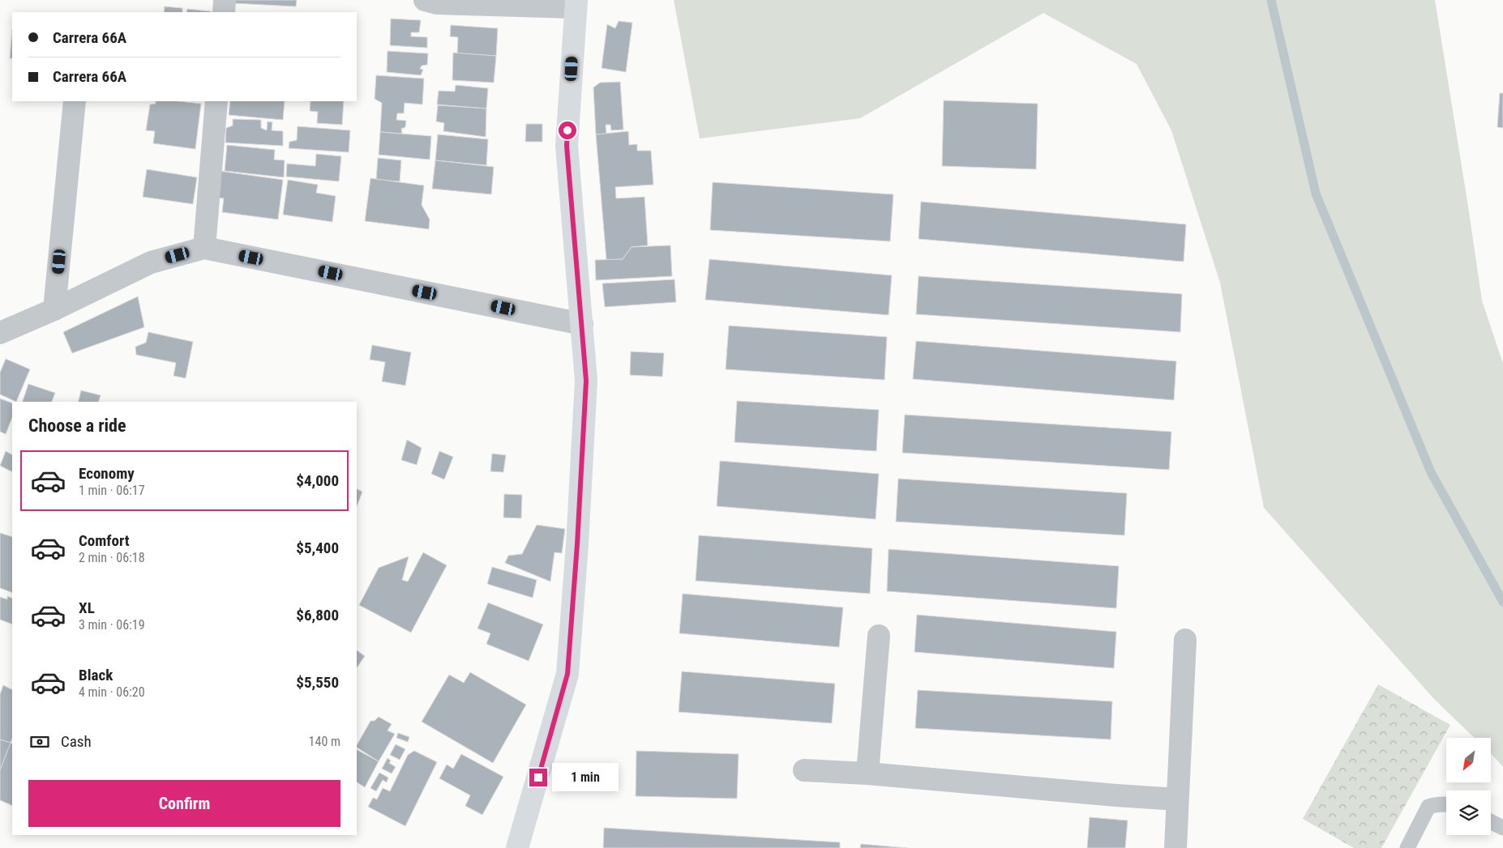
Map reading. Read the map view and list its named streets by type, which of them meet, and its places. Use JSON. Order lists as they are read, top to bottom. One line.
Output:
{"north":"bottom left","page":{"banner":["Carrera 66A","Carrera 66A"],"heading":"Choose a ride","list":[{"name":"Economy","note":"1 min · 06:17","value":"$4,000"},{"name":"Comfort","note":"2 min · 06:18","value":"$5,400"},{"name":"XL","note":"3 min · 06:19","value":"$6,800"},{"name":"Black","note":"4 min · 06:20","value":"$5,550"}],"pay":["Cash","140 m"],"bubble":"1 min","buttons":"Confirm"}}
